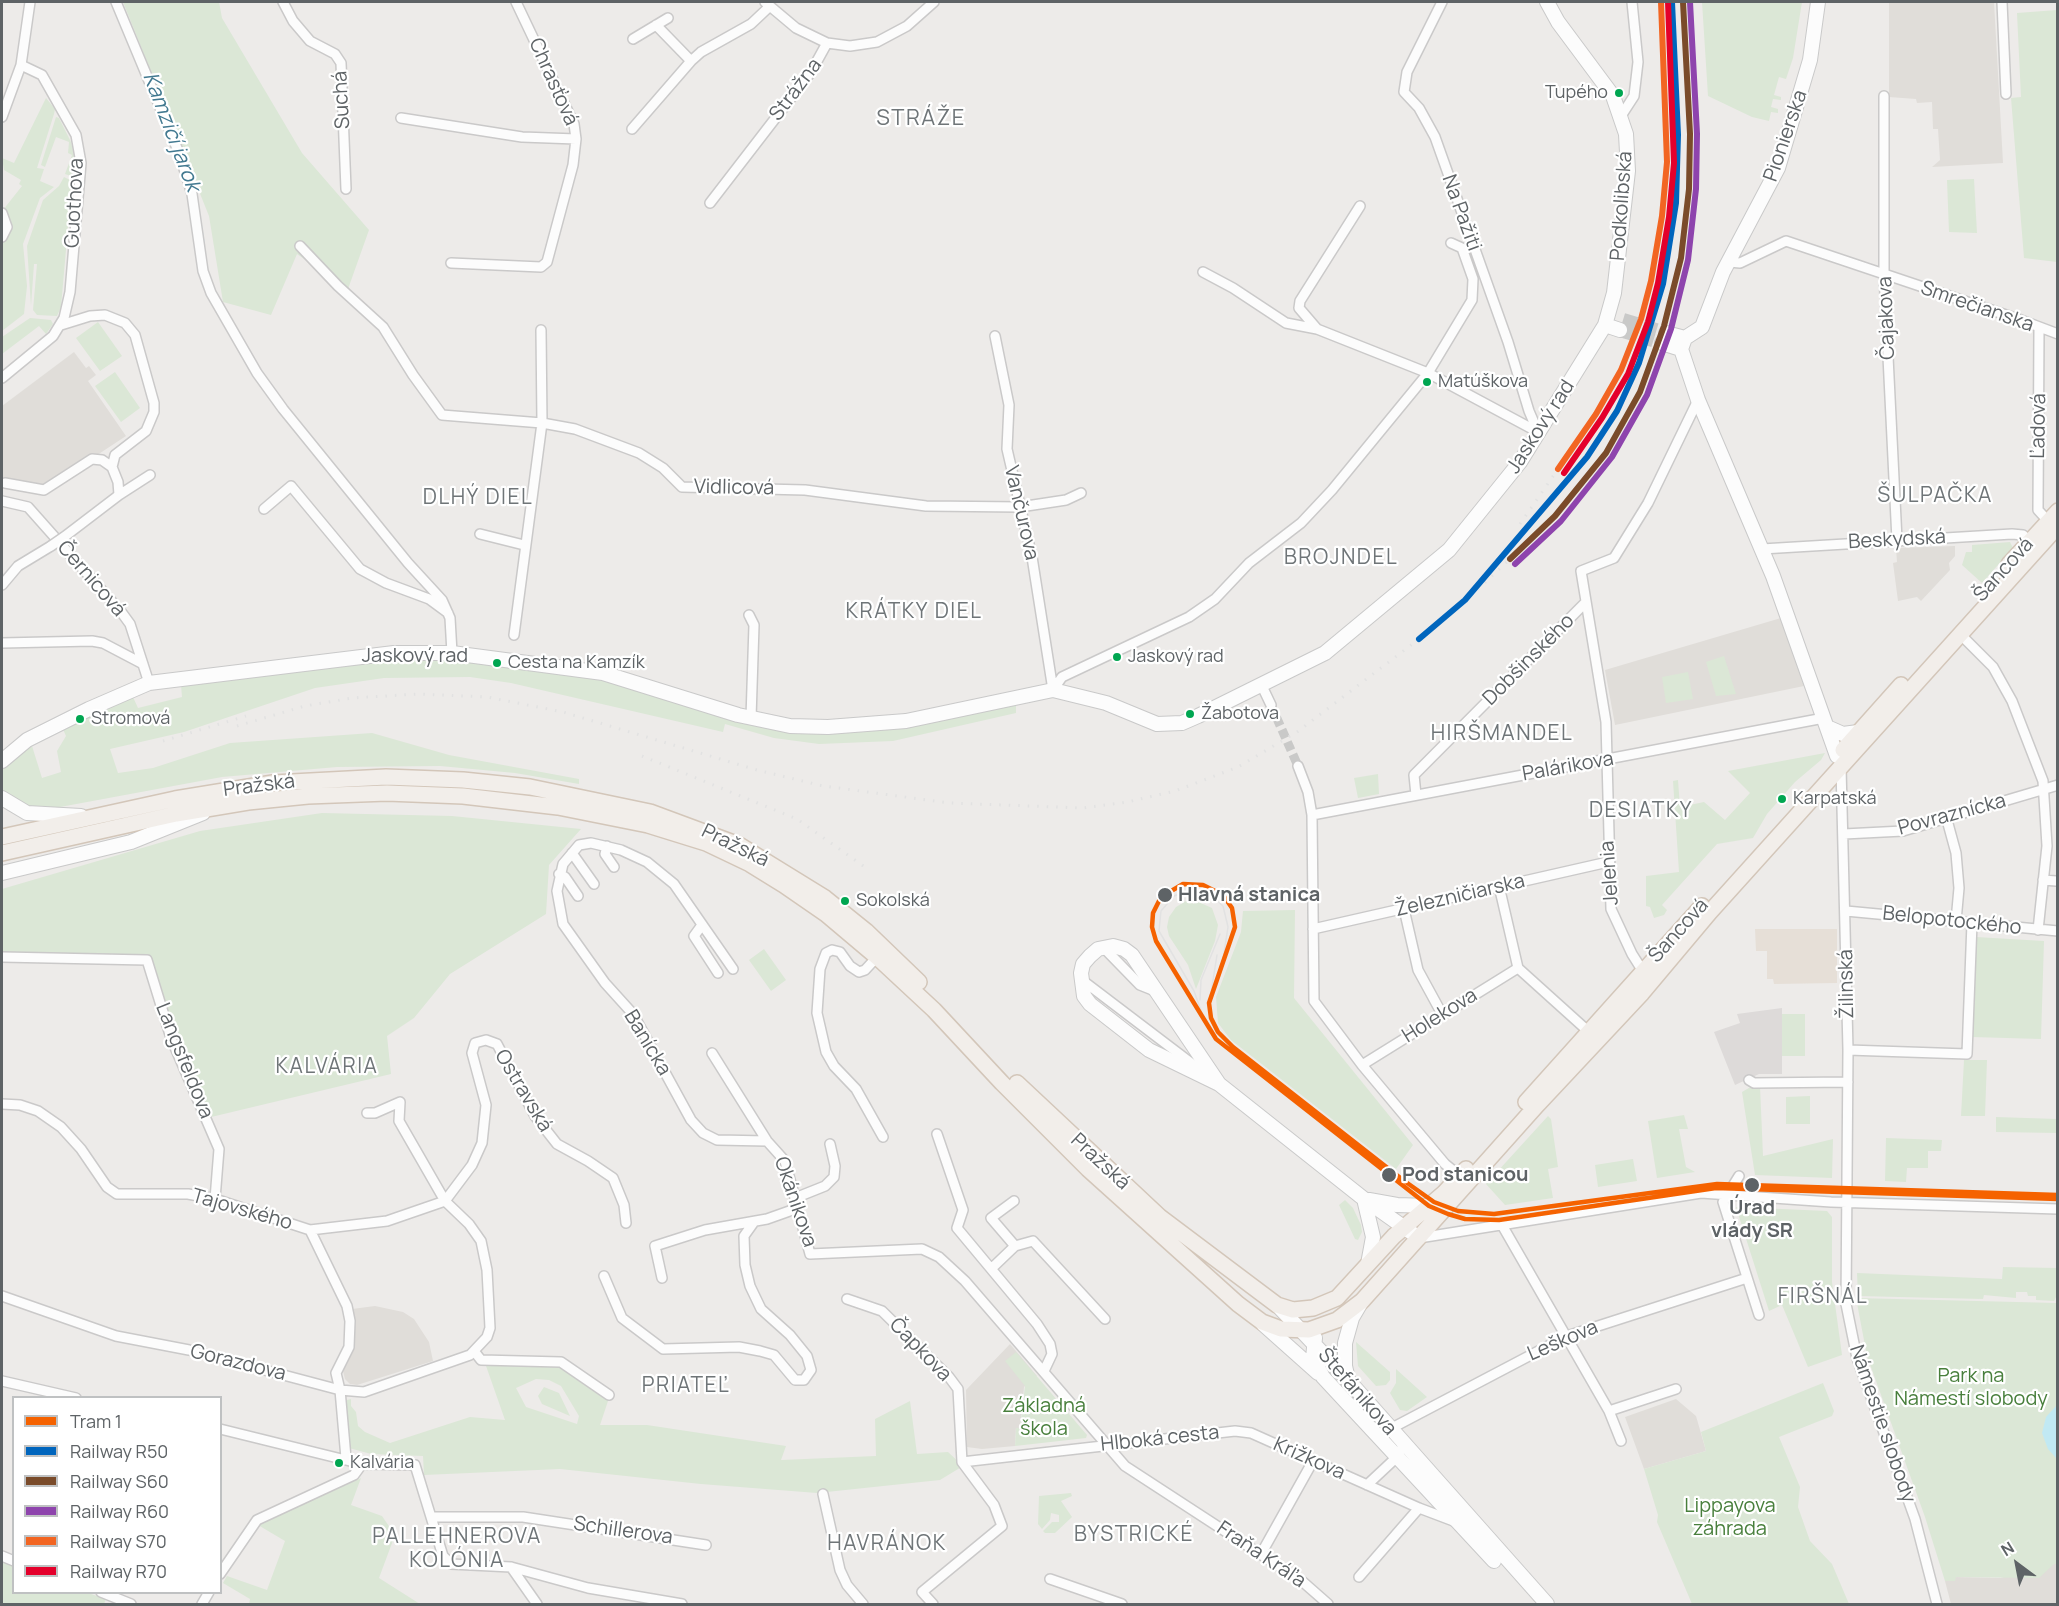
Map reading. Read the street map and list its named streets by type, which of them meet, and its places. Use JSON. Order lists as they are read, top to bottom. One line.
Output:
{"streets":{"main road":["Šancová","Pražská"],"street":["Chrasťová","Strážna","Suchá","Pionierska","Guothova","Podkolibská","Na Pažiti","Smrečianska","Čajakova","Ľadová","Jaskový rad","Vidlicová","Vančurova","Beskydská","Černicová","Dobšinského","Palárikova","Povraznícka","Jelenia","Železničiarska","Belopotockého","Žilinská","Holekova","Banícka","Langsfeldova","Ostravská","Okánikova","Tajovského","Leškova","Čapkova","Gorazdova","Štefánikova","Námestie slobody","Hlboká cesta","Križkova","Schillerova","Fraňa Kráľa"]},"crossings":[["Pionierska","Smrečianska"],["Podkolibská","Jaskový rad"],["Na Pažiti","Jaskový rad"],["Smrečianska","Čajakova"],["Smrečianska","Ľadová"],["Čajakova","Beskydská"],["Ľadová","Šancová"],["Jaskový rad","Vančurova"],["Jaskový rad","Černicová"],["Vidlicová","Vančurova"],["Beskydská","Šancová"],["Šancová","Pražská"],["Šancová","Jelenia"],["Šancová","Žilinská"],["Šancová","Štefánikova"],["Dobšinského","Palárikova"],["Dobšinského","Jelenia"],["Palárikova","Jelenia"],["Pražská","Štefánikova"],["Povraznícka","Žilinská"],["Jelenia","Železničiarska"],["Belopotockého","Žilinská"],["Žilinská","Námestie slobody"],["Banícka","Okánikova"],["Langsfeldova","Tajovského"],["Ostravská","Tajovského"],["Leškova","Štefánikova"],["Čapkova","Hlboká cesta"],["Štefánikova","Križkova"],["Hlboká cesta","Križkova"],["Hlboká cesta","Fraňa Kráľa"]],"districts":["STRÁŽE","ŠULPAČKA","DLHÝ DIEL","BROJNDEL","KRÁTKY DIEL","HIRŠMANDEL","DESIATKY","KALVÁRIA","FIRŠNÁL","PRIATEĽ","BYSTRICKÉ","PALLEHNEROVA KOLÓNIA","HAVRÁNOK"],"water":["Kamzičí jarok"],"parks":["Park na Námestí slobody","Základná škola","Lippayova záhrada"],"places":["Tupého","Matúškova","Jaskový rad","Cesta na Kamzík","Žabotova","Stromová","Karpatská","Hlavná stanica","Sokolská","Pod stanicou","Úrad vlády SR","Kalvária"],"lines":["rail line R50","rail line S60","rail line R60","rail line S70","rail line R70","tram line 1"],"legend":["Tram 1","Railway R50","Railway S60","Railway R60","Railway S70","Railway R70"],"north":"top left"}
